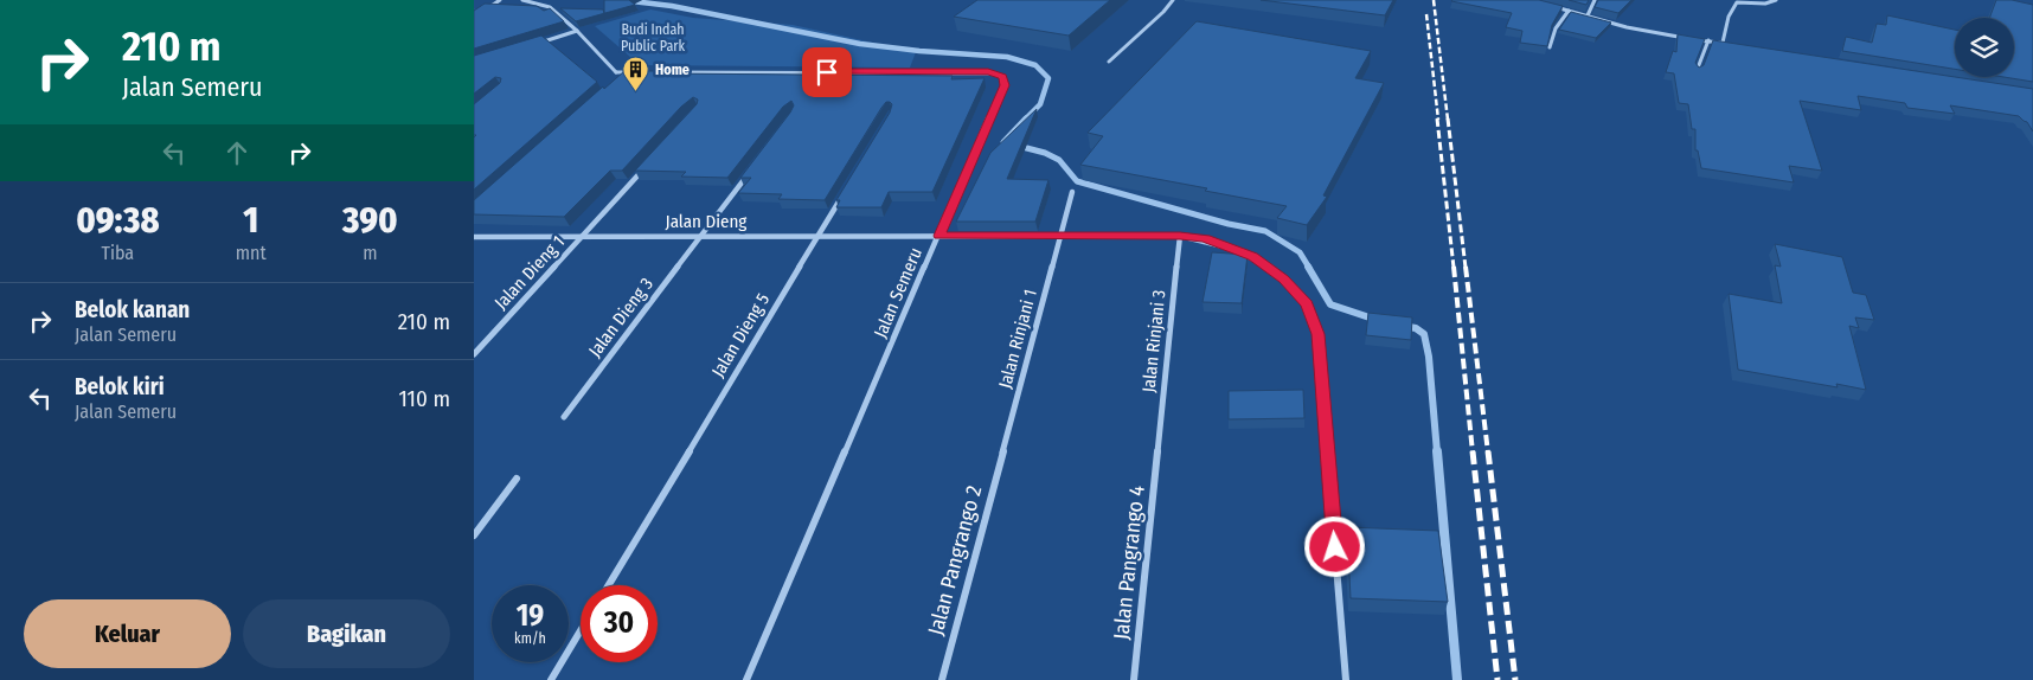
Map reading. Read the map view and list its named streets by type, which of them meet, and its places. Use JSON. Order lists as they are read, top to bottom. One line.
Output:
{"streets":{"street":["Jalan Dieng","Jalan Dieng 1","Jalan Semeru","Jalan Dieng 3","Jalan Dieng 5","Jalan Rinjani 1","Jalan Rinjani 3","Jalan Pangrango 2","Jalan Pangrango 4"]},"crossings":[["Jalan Dieng","Jalan Dieng 1"],["Jalan Dieng","Jalan Semeru"],["Jalan Dieng","Jalan Dieng 3"],["Jalan Dieng","Jalan Dieng 5"],["Jalan Dieng","Jalan Rinjani 1"],["Jalan Dieng","Jalan Rinjani 3"],["Jalan Rinjani 1","Jalan Pangrango 2"],["Jalan Rinjani 3","Jalan Pangrango 4"]],"parks":["Budi Indah Public Park"],"places":{"building":["Home"]},"page":{"turn":["210 m","Jalan Semeru"],"eta":["09:38","Tiba","1","mnt","390","m"],"list":[{"name":"Belok kanan","note":"Jalan Semeru","value":"210 m"},{"name":"Belok kiri","note":"Jalan Semeru","value":"110 m"}],"speed":"19 km/h","limit":"30","buttons":["Keluar","Bagikan"]}}
